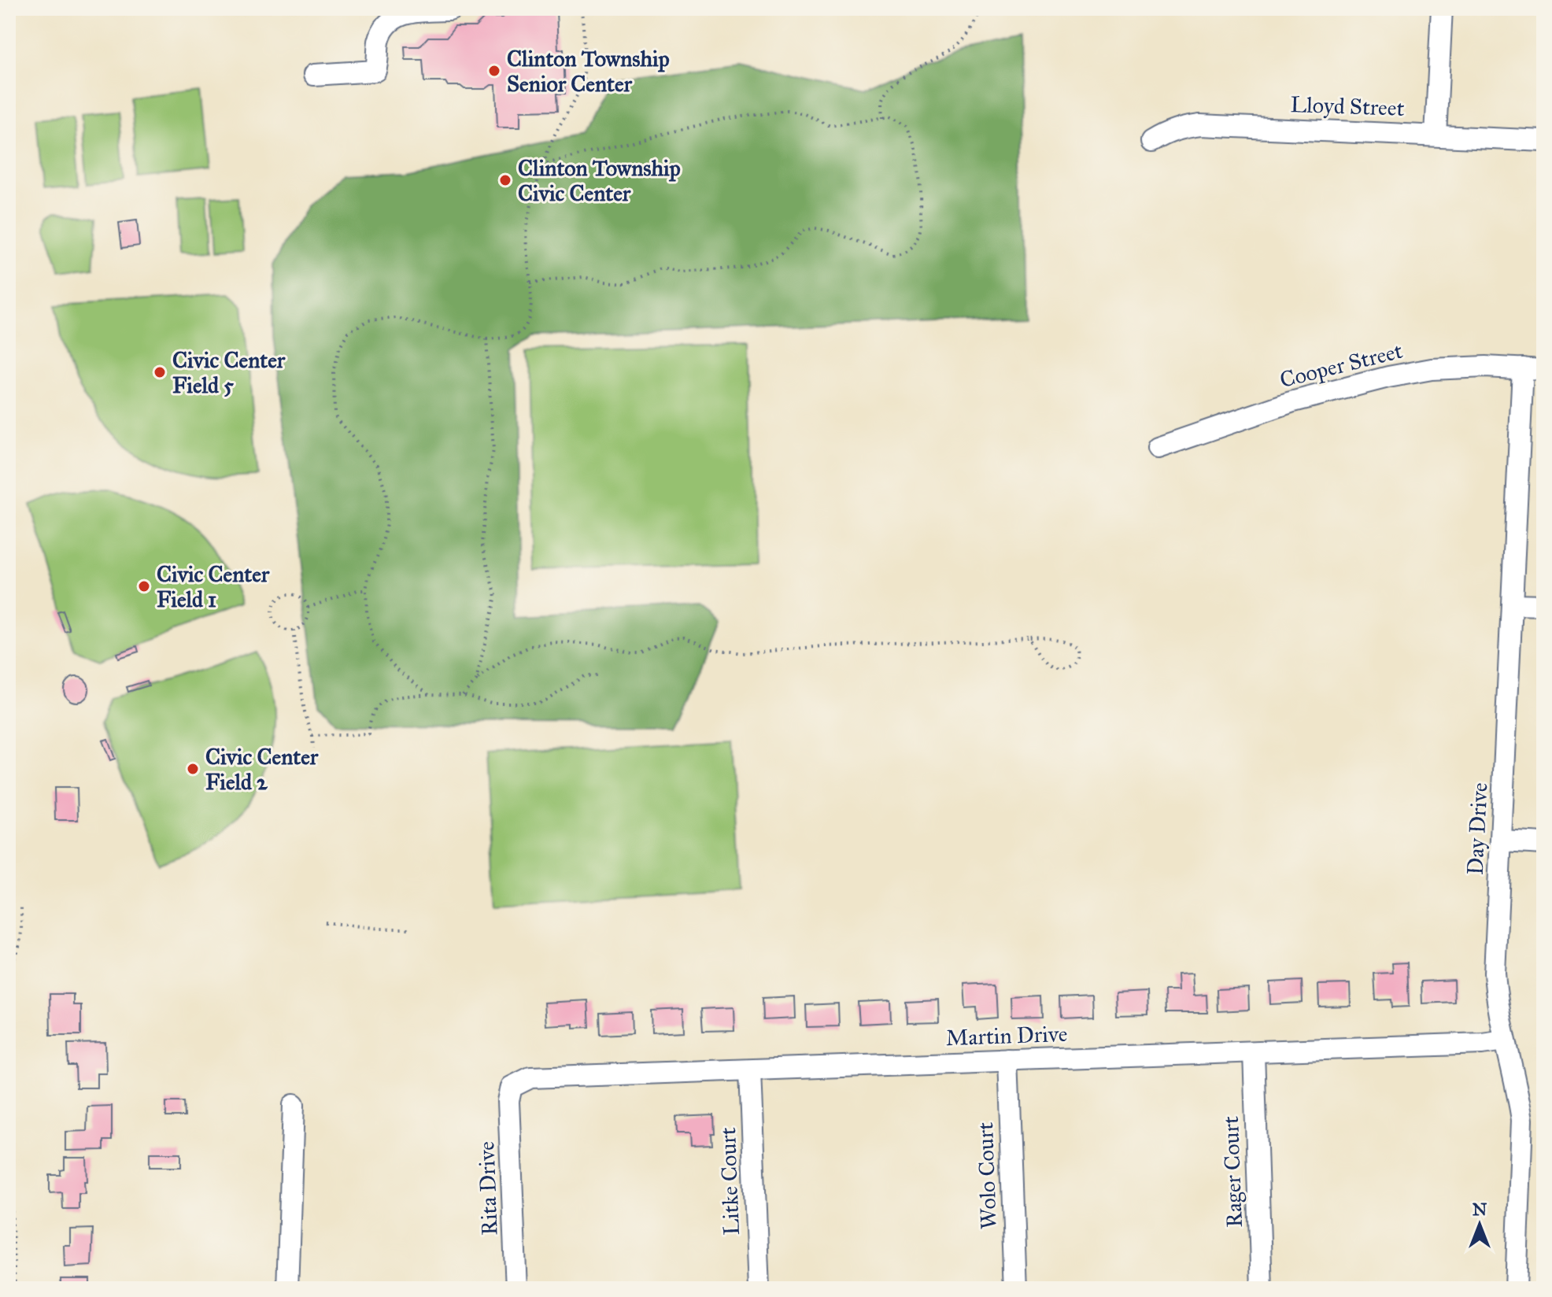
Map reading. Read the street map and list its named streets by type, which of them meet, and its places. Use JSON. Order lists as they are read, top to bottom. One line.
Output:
{"streets":{"street":["Lloyd Street","Cooper Street","Day Drive","Martin Drive","Rager Court","Wolo Court","Litke Court","Rita Drive"]},"crossings":[["Cooper Street","Day Drive"],["Day Drive","Martin Drive"],["Martin Drive","Rager Court"],["Martin Drive","Wolo Court"],["Martin Drive","Litke Court"],["Martin Drive","Rita Drive"]],"places":["Clinton Township Senior Center","Clinton Township Civic Center","Civic Center Field 5","Civic Center Field 1","Civic Center Field 2"],"north":"top"}
